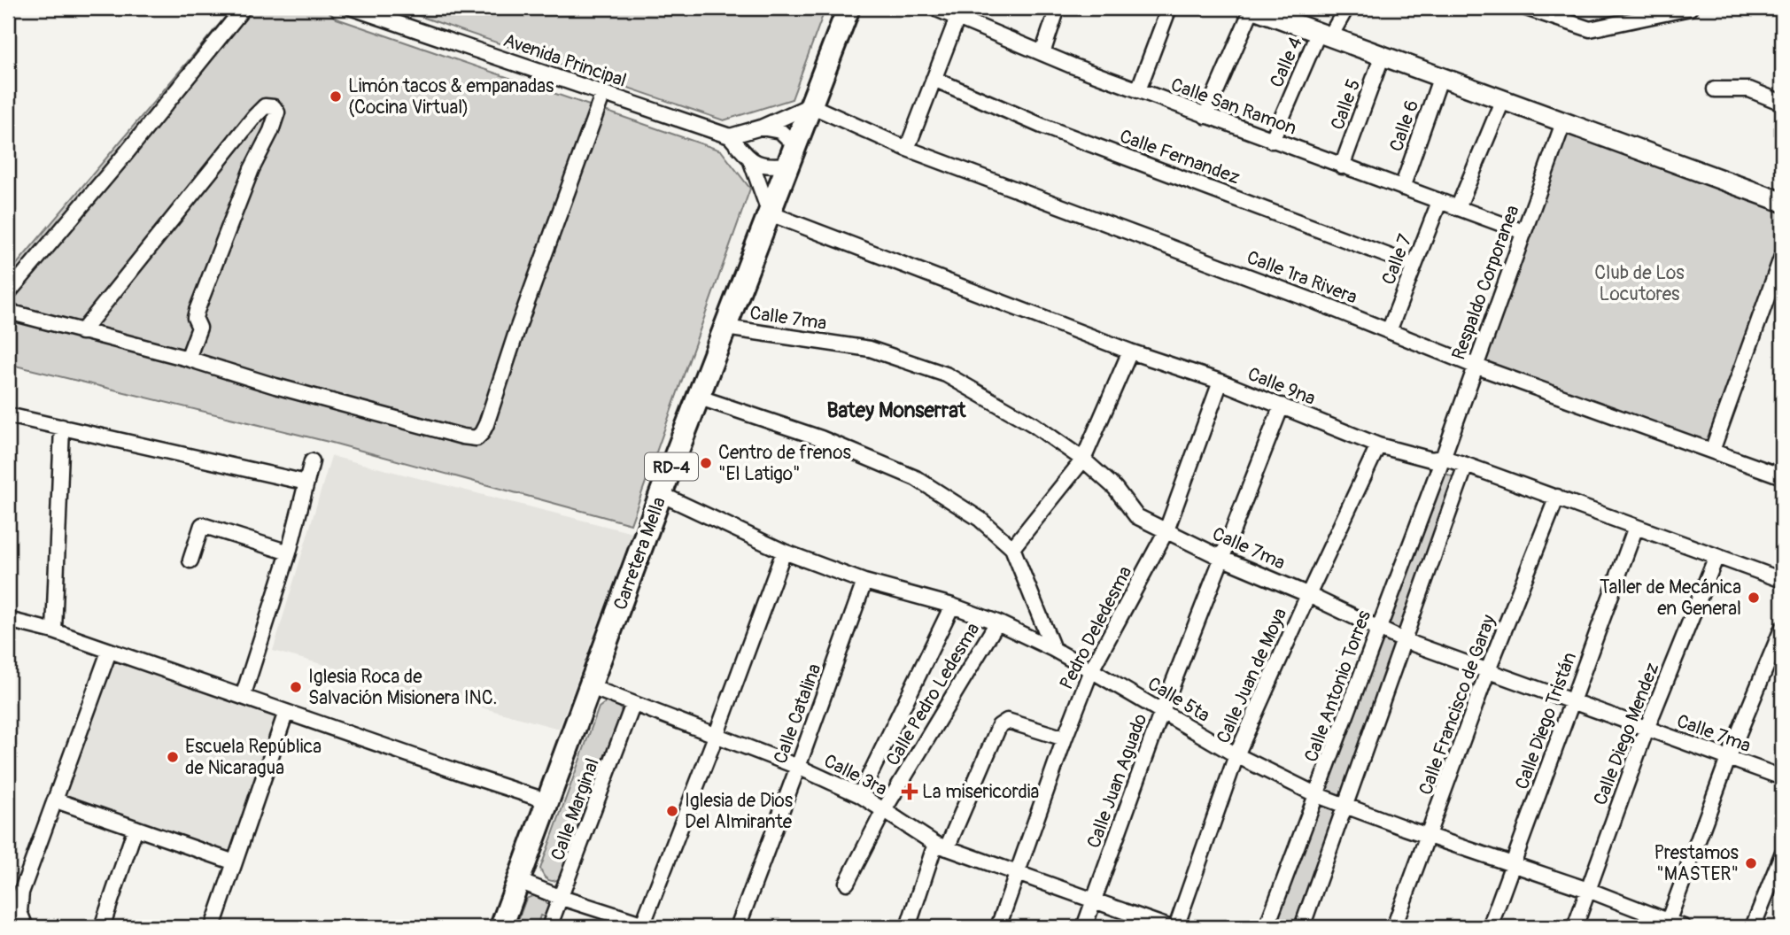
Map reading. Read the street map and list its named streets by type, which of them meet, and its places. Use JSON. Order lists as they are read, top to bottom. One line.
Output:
{"streets":{"main road":["RD-4","Carretera Mella"],"street":["Avenida Principal","Calle 4","Calle 5","Calle San Ramon","Calle 6","Calle Fernandez","Calle 7","Calle 1ra Rivera","Respaldo Corporanea","Calle 7ma","Calle 9na","Pedro Deledesma","Calle Juan de Moya","Calle Antonio Torres","Calle Pedro Ledesma","Calle 5ta","Calle Francisco de Garay","Calle Catalina","Calle Diego Tristán","Calle Diego Mendez","Calle 3ra","Calle Juan Aguado","Calle Marginal"]},"crossings":[["Calle 4","Calle San Ramon"],["Calle 5","Calle San Ramon"],["Calle San Ramon","Calle 6"],["Calle San Ramon","Calle 7"],["Calle San Ramon","Respaldo Corporanea"],["Calle Fernandez","Calle 7"],["Calle 7","Calle 1ra Rivera"],["Calle 1ra Rivera","Respaldo Corporanea"],["Calle 1ra Rivera","Carretera Mella"],["Respaldo Corporanea","Calle 9na"],["Respaldo Corporanea","Calle Antonio Torres"],["Calle 7ma","Carretera Mella"],["Calle 7ma","Pedro Deledesma"],["Calle 7ma","Calle Juan de Moya"],["Calle 7ma","Calle Antonio Torres"],["Calle 7ma","Calle Francisco de Garay"],["Calle 7ma","Calle Diego Tristán"],["Calle 7ma","Calle Diego Mendez"],["Calle 7ma","Calle Juan Aguado"],["Calle 9na","Carretera Mella"],["Calle 9na","Pedro Deledesma"],["Calle 9na","Calle Juan de Moya"],["Calle 9na","Calle Antonio Torres"],["Calle 9na","Calle Francisco de Garay"],["Calle 9na","Calle Diego Tristán"],["Calle 9na","Calle Diego Mendez"],["Calle 9na","Calle Juan Aguado"],["Carretera Mella","Calle 5ta"],["Carretera Mella","Calle 3ra"],["Pedro Deledesma","Calle 5ta"],["Pedro Deledesma","Calle 3ra"],["Calle Juan de Moya","Calle 5ta"],["Calle Antonio Torres","Calle 5ta"],["Calle Pedro Ledesma","Calle 5ta"],["Calle Pedro Ledesma","Calle 3ra"],["Calle 5ta","Calle Francisco de Garay"],["Calle 5ta","Calle Catalina"],["Calle 5ta","Calle Diego Tristán"],["Calle 5ta","Calle Diego Mendez"],["Calle 5ta","Calle Juan Aguado"],["Calle Catalina","Calle 3ra"],["Calle 3ra","Calle Juan Aguado"],["Calle 3ra","Calle Marginal"]],"districts":["Batey Monserrat"],"parks":["Club de Los Locutores"],"places":{"other":["Limón tacos & empanadas (Cocina Virtual)","Centro de frenos \"El Latigo\"","Taller de Mecánica en General","Iglesia Roca de Salvación Misionera INC.","Escuela República de Nicaragua","Iglesia de Dios Del Almirante","Prestamos \"MASTER\""],"health":["La misericordia"]}}
